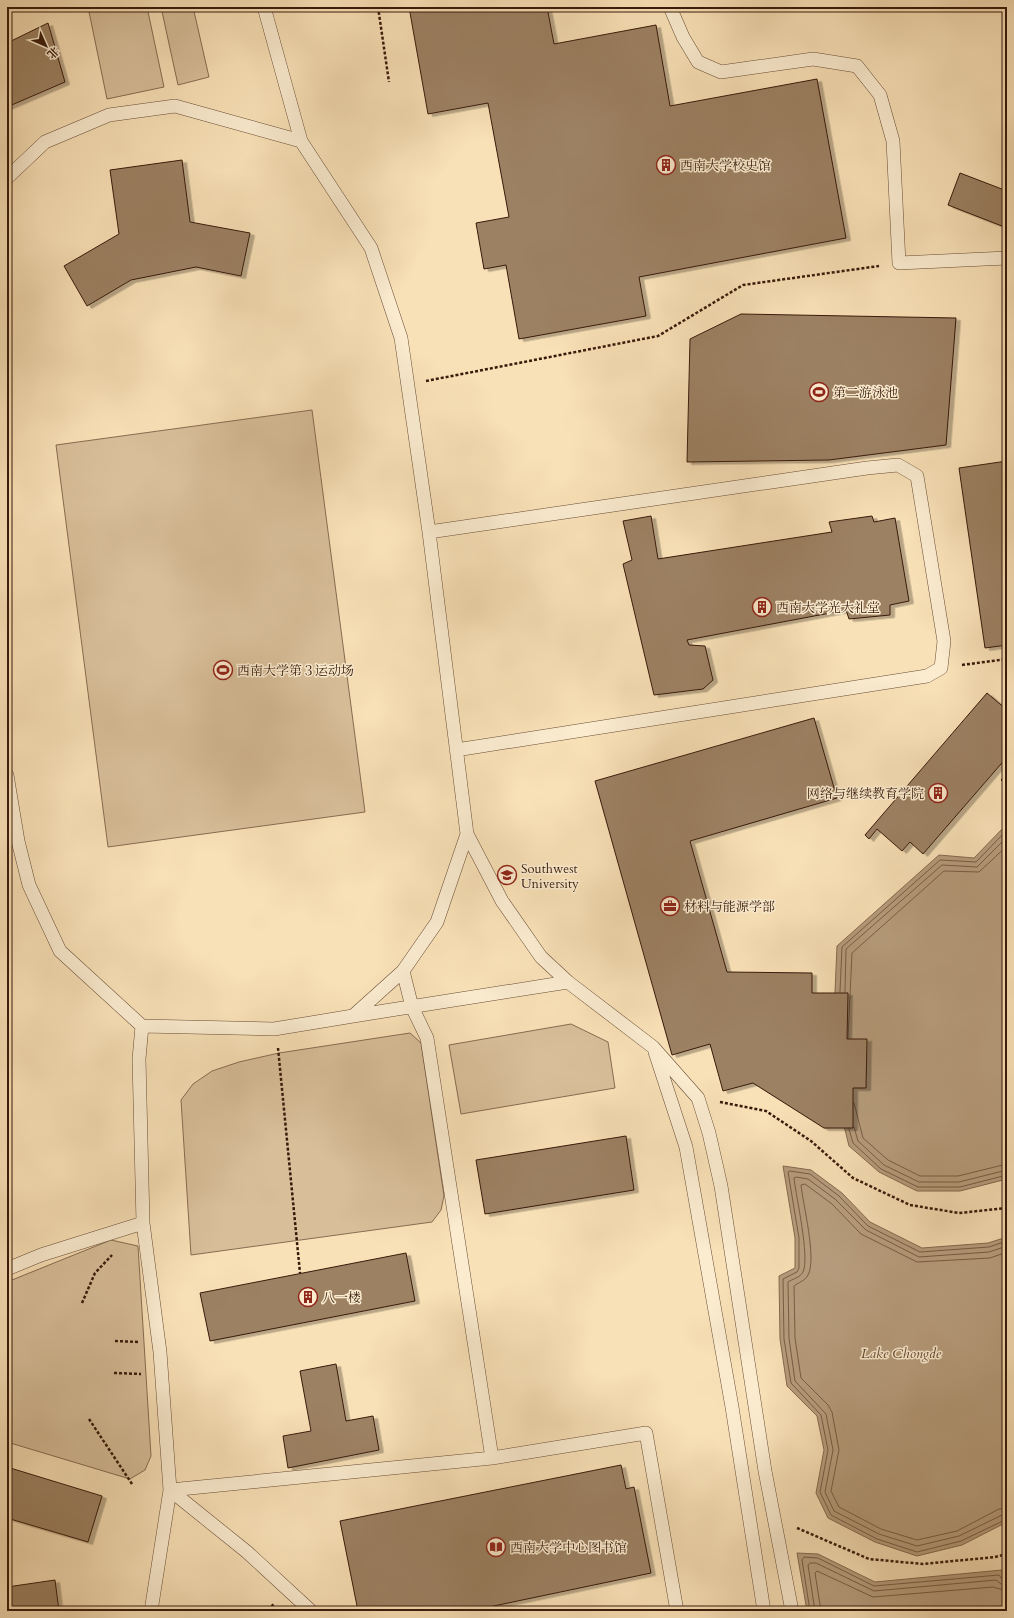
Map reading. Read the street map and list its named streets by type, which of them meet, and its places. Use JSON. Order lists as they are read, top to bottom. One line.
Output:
{"water":["Lake Chongde"],"places":{"building":["西南大学校史馆","西南大学光大礼堂","网络与继续教育学院","八一楼"],"sports":["第二游泳池","西南大学第３运动场"],"school or university":["Southwest University"],"office":["材料与能源学部"],"library":["西南大学中心图书馆"]},"north":"bottom right"}
